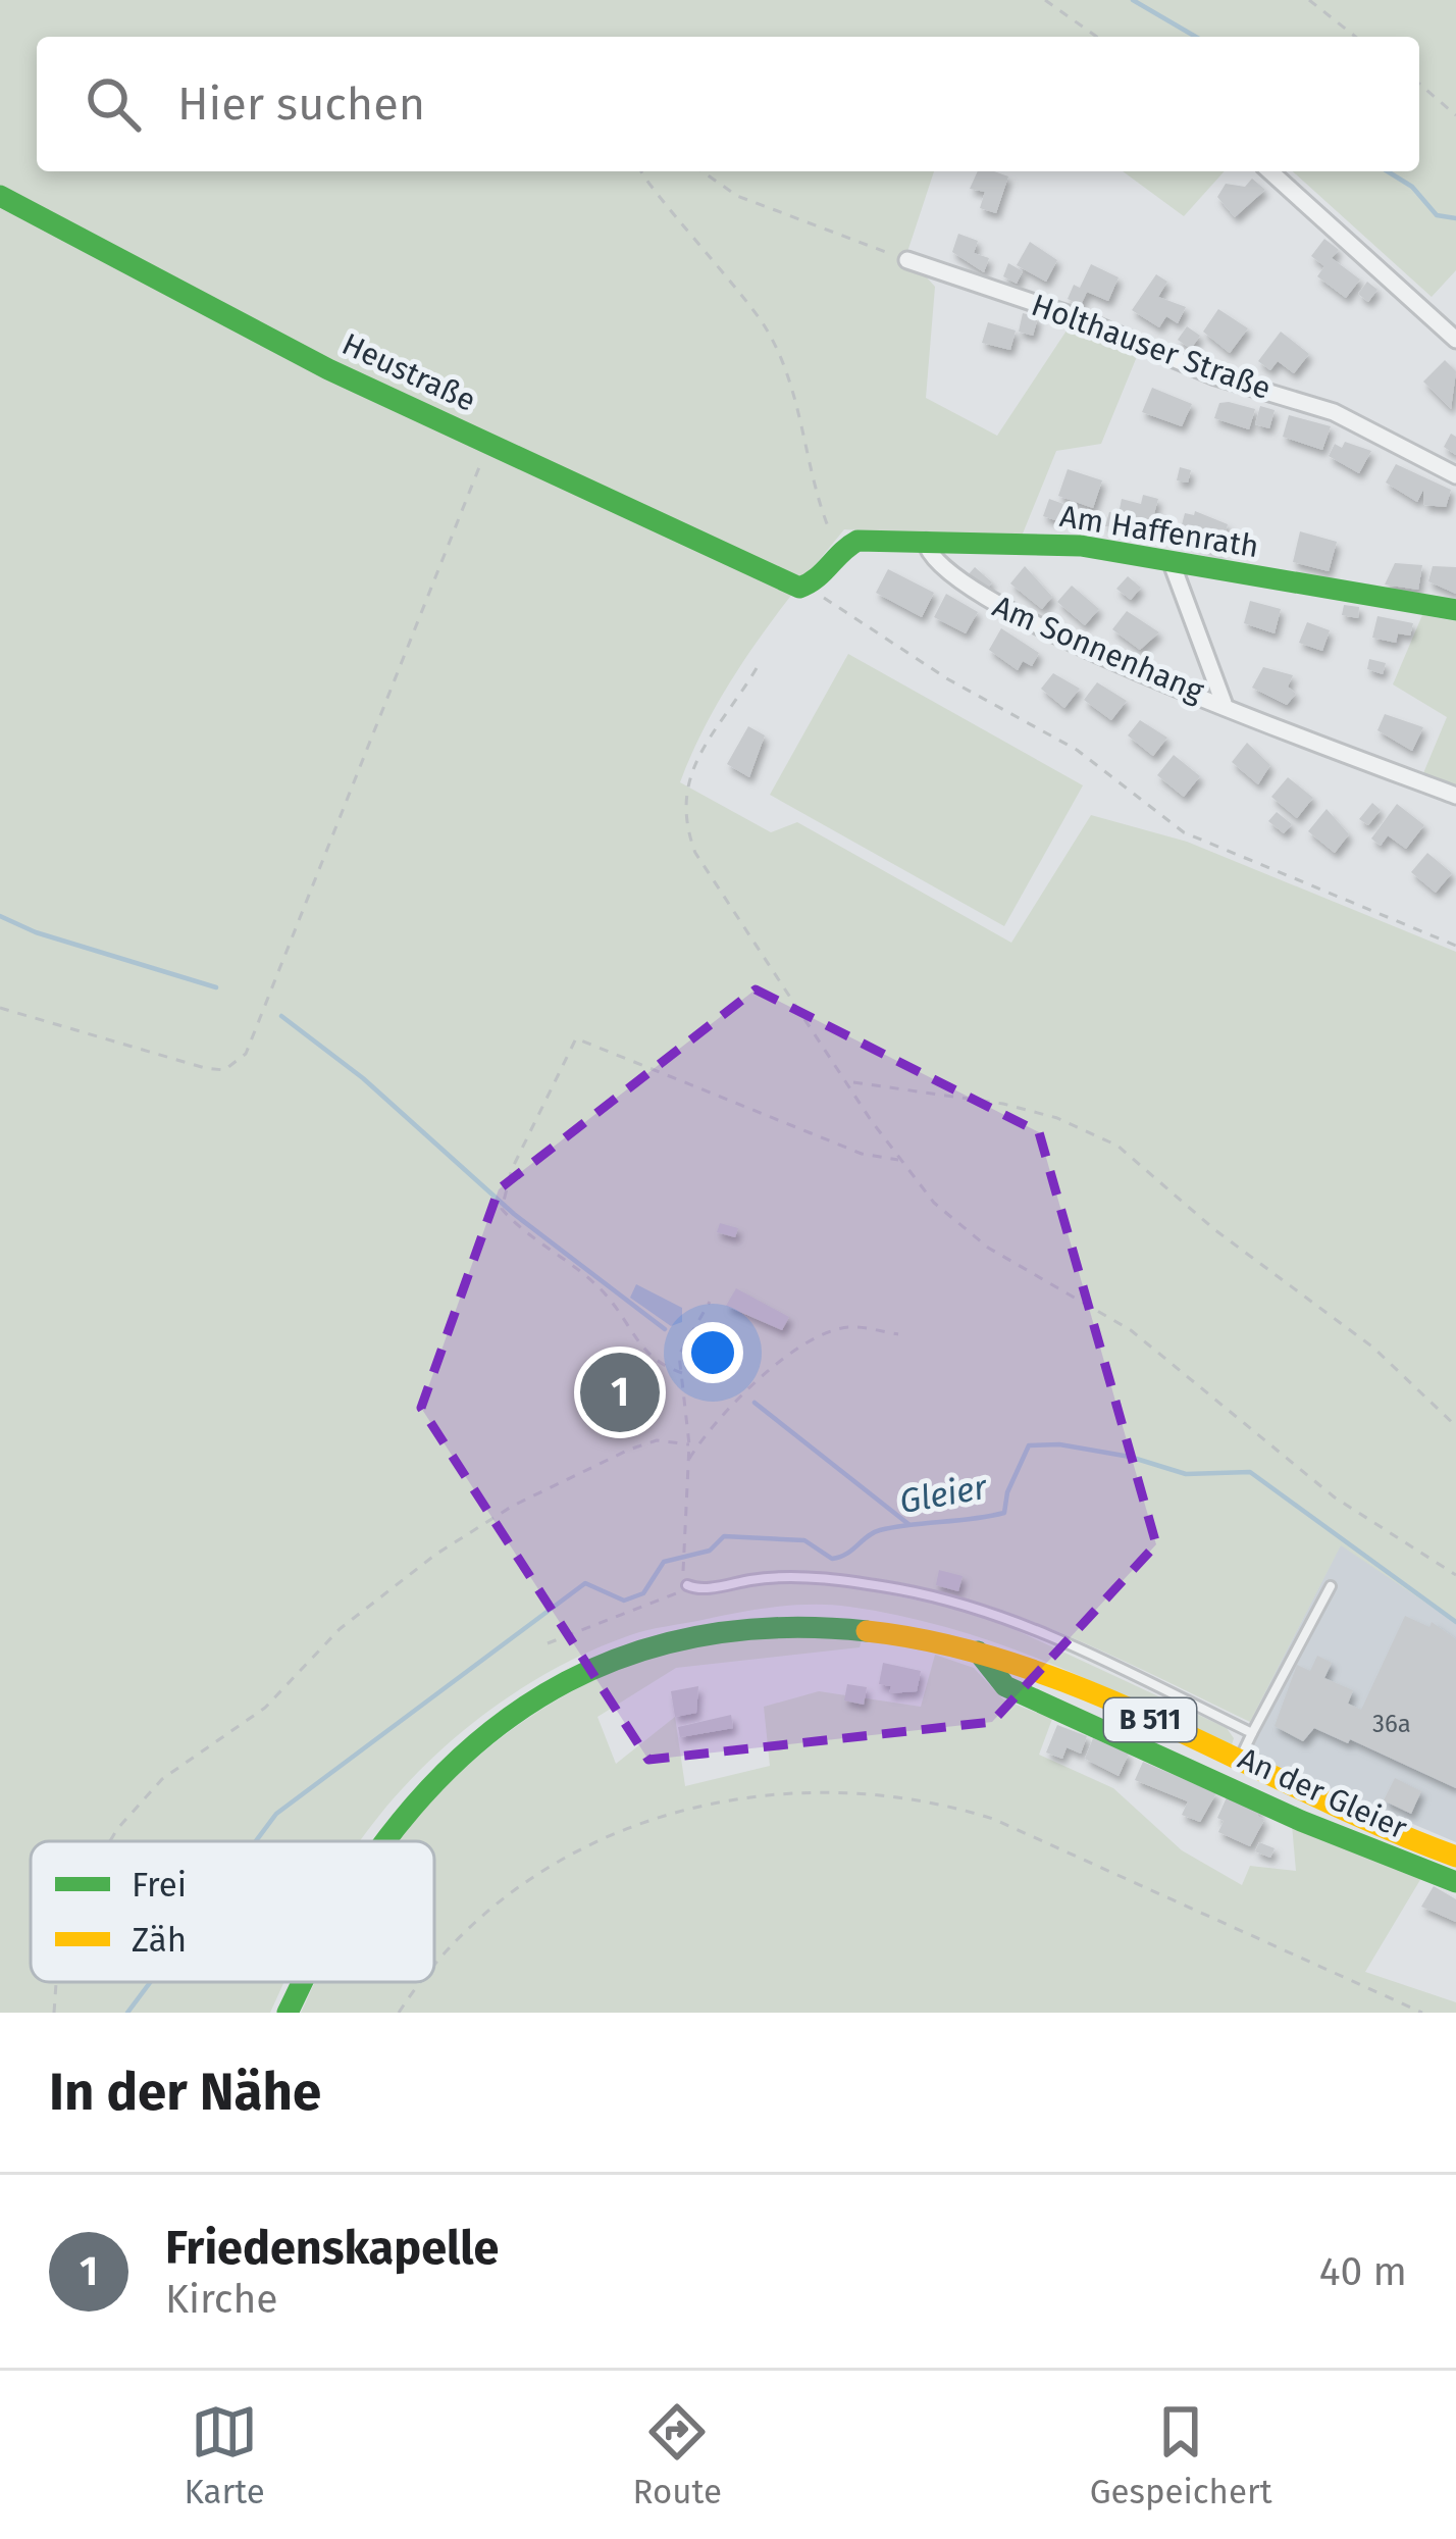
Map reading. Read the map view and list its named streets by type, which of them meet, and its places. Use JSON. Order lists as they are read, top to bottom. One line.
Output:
{"streets":{"street":["Holthauser Straße","Heustraße","Am Haffenrath","Am Sonnenhang","B 511","An der Gleier"]},"crossings":[["Am Haffenrath","Am Sonnenhang"]],"water":["Gleier"],"house_numbers":["36a"],"legend":["Frei","Zäh"],"page":{"search":"Hier suchen","pins":"1","heading":"In der Nähe","list":[{"mark":"1","name":"Friedenskapelle","note":"Kirche","value":"40 m"}],"nav":["Karte","Route","Gespeichert"]}}
